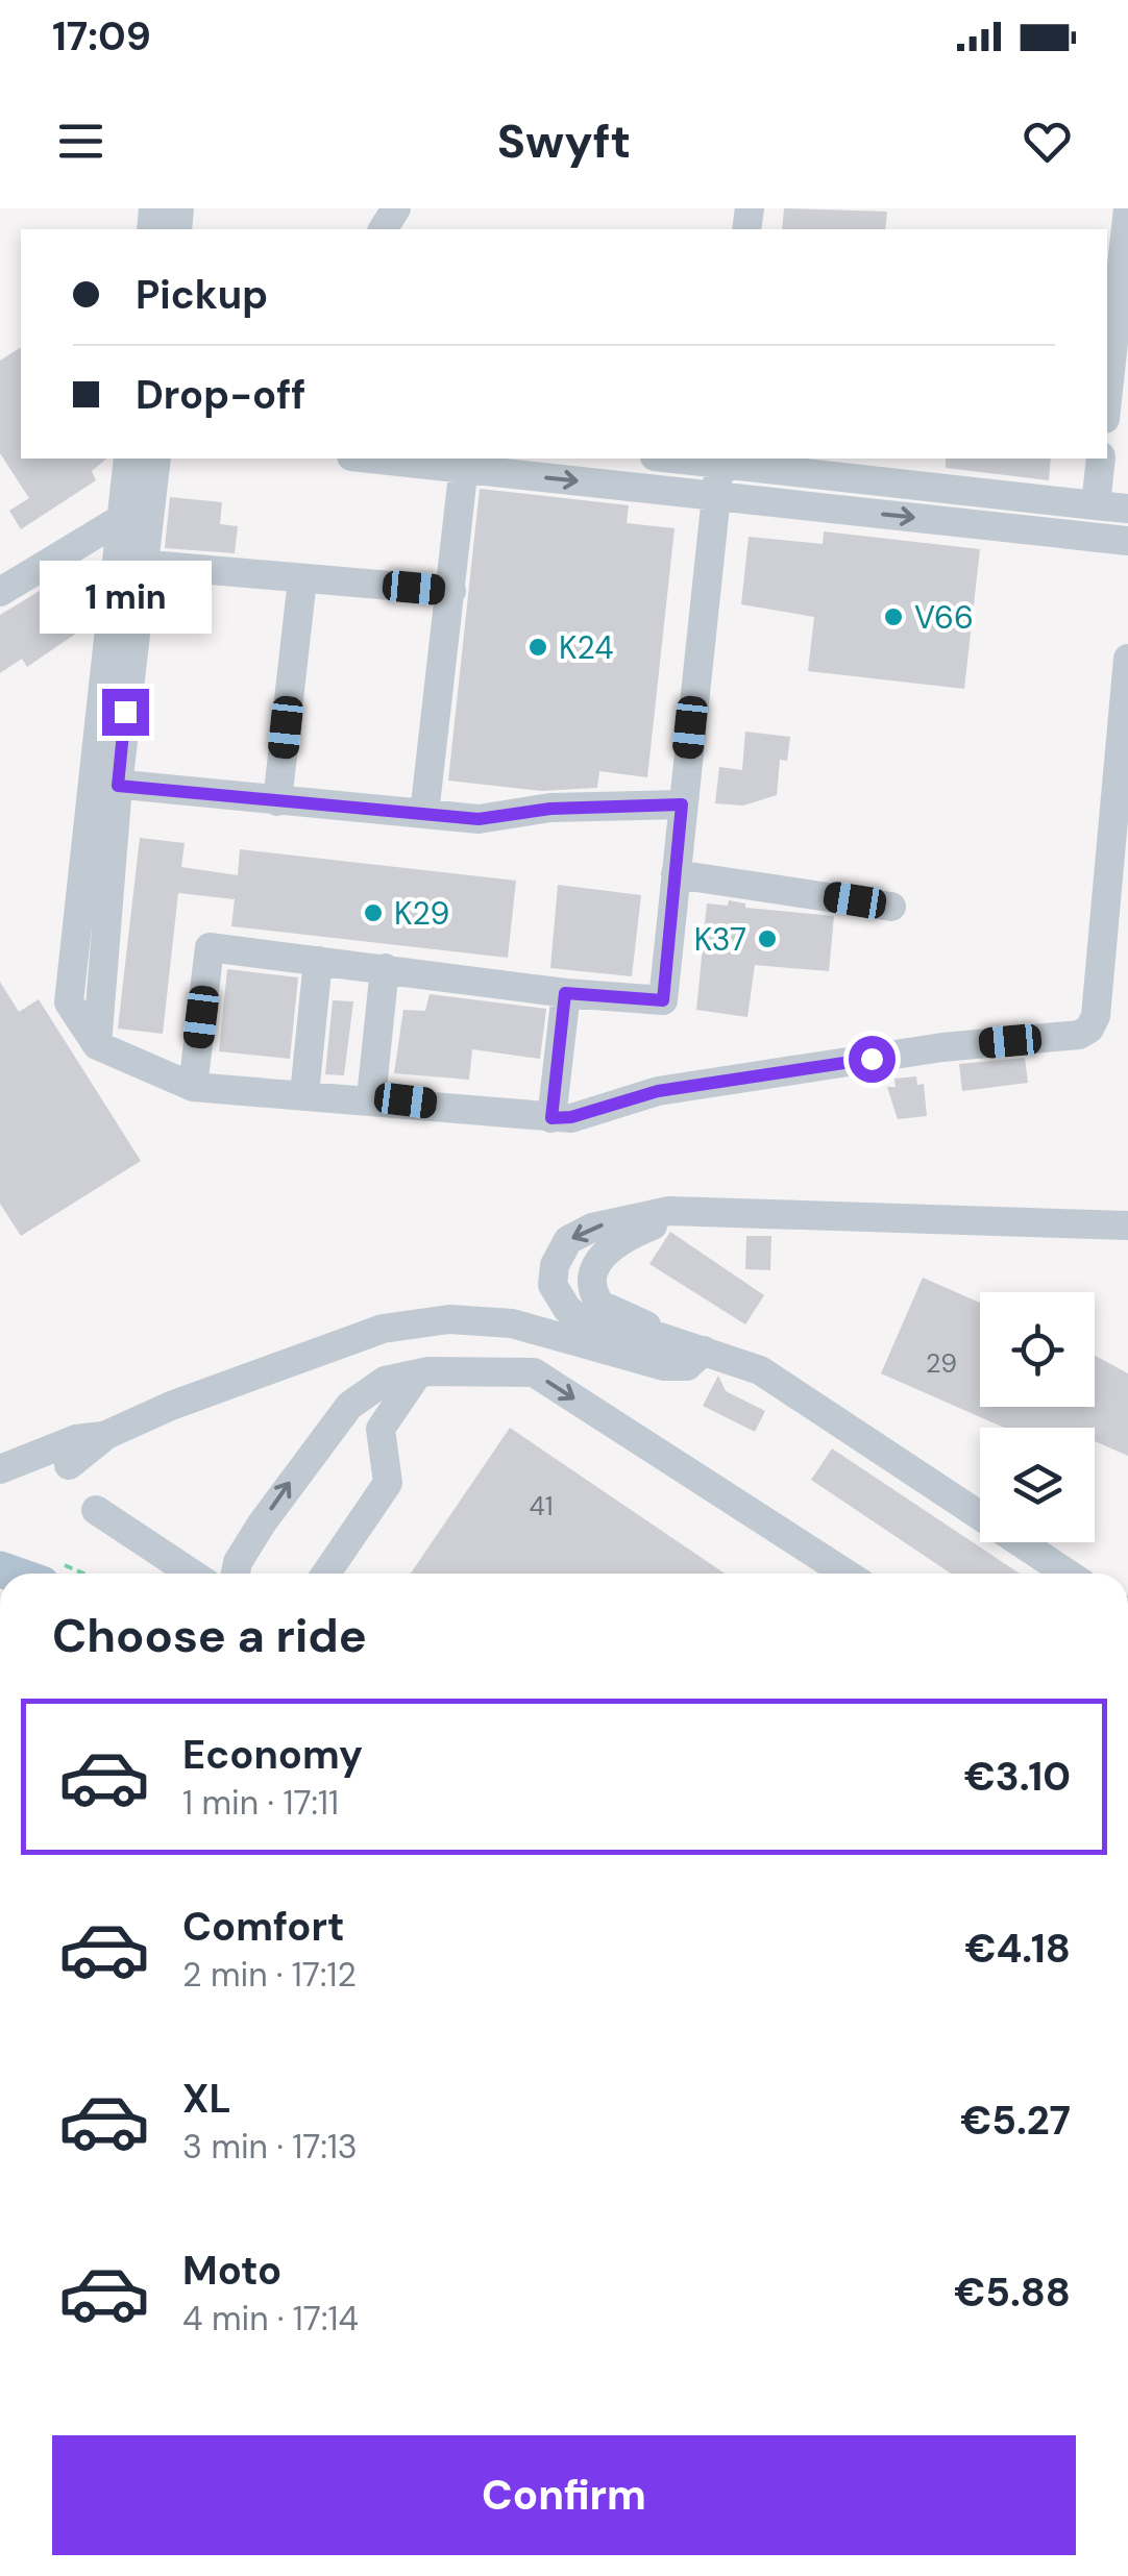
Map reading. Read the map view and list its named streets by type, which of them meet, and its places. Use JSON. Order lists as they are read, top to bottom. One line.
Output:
{"places":["V66","K24","K29","K37"],"house_numbers":["29","41"],"page":{"status":"17:09","header":"Swyft","banner":["Pickup","Drop-off"],"bubble":"1 min","heading":"Choose a ride","list":[{"name":"Economy","note":"1 min · 17:11","value":"€3.10"},{"name":"Comfort","note":"2 min · 17:12","value":"€4.18"},{"name":"XL","note":"3 min · 17:13","value":"€5.27"},{"name":"Moto","note":"4 min · 17:14","value":"€5.88"}],"buttons":"Confirm"}}
